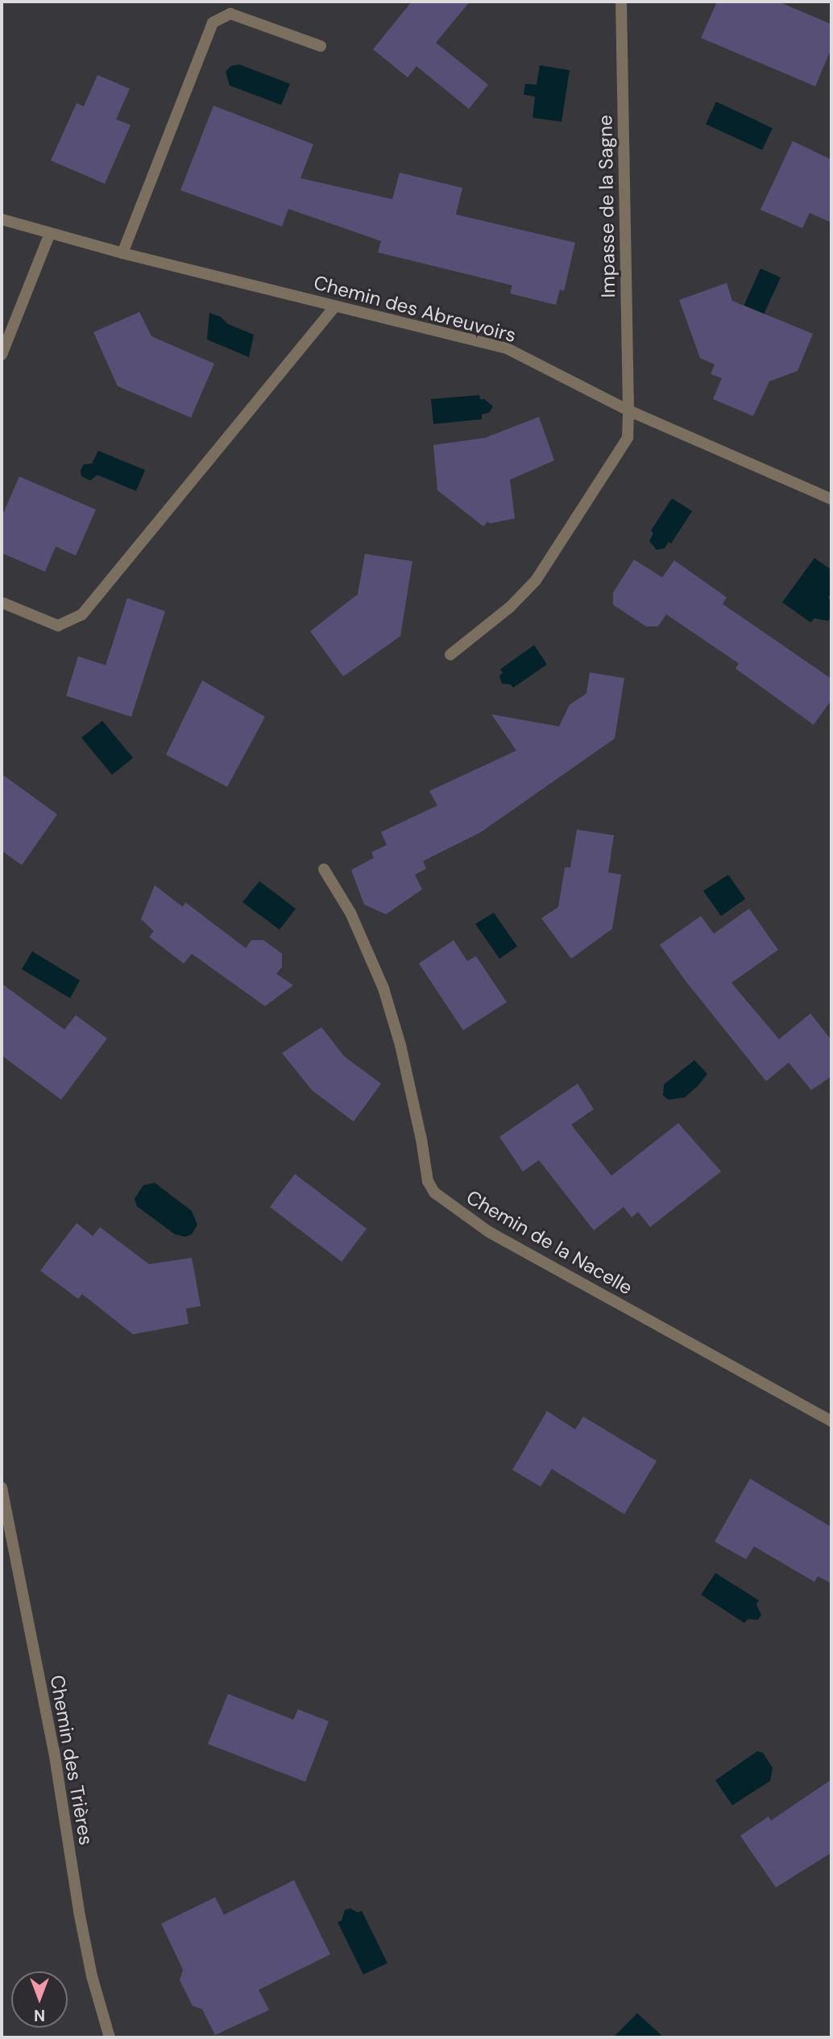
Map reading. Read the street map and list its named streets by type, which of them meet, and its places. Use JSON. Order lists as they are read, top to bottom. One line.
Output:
{"streets":{"street":["Impasse de la Sagne","Chemin des Abreuvoirs","Chemin de la Nacelle","Chemin des Trières"]},"crossings":[["Impasse de la Sagne","Chemin des Abreuvoirs"]],"north":"bottom"}
